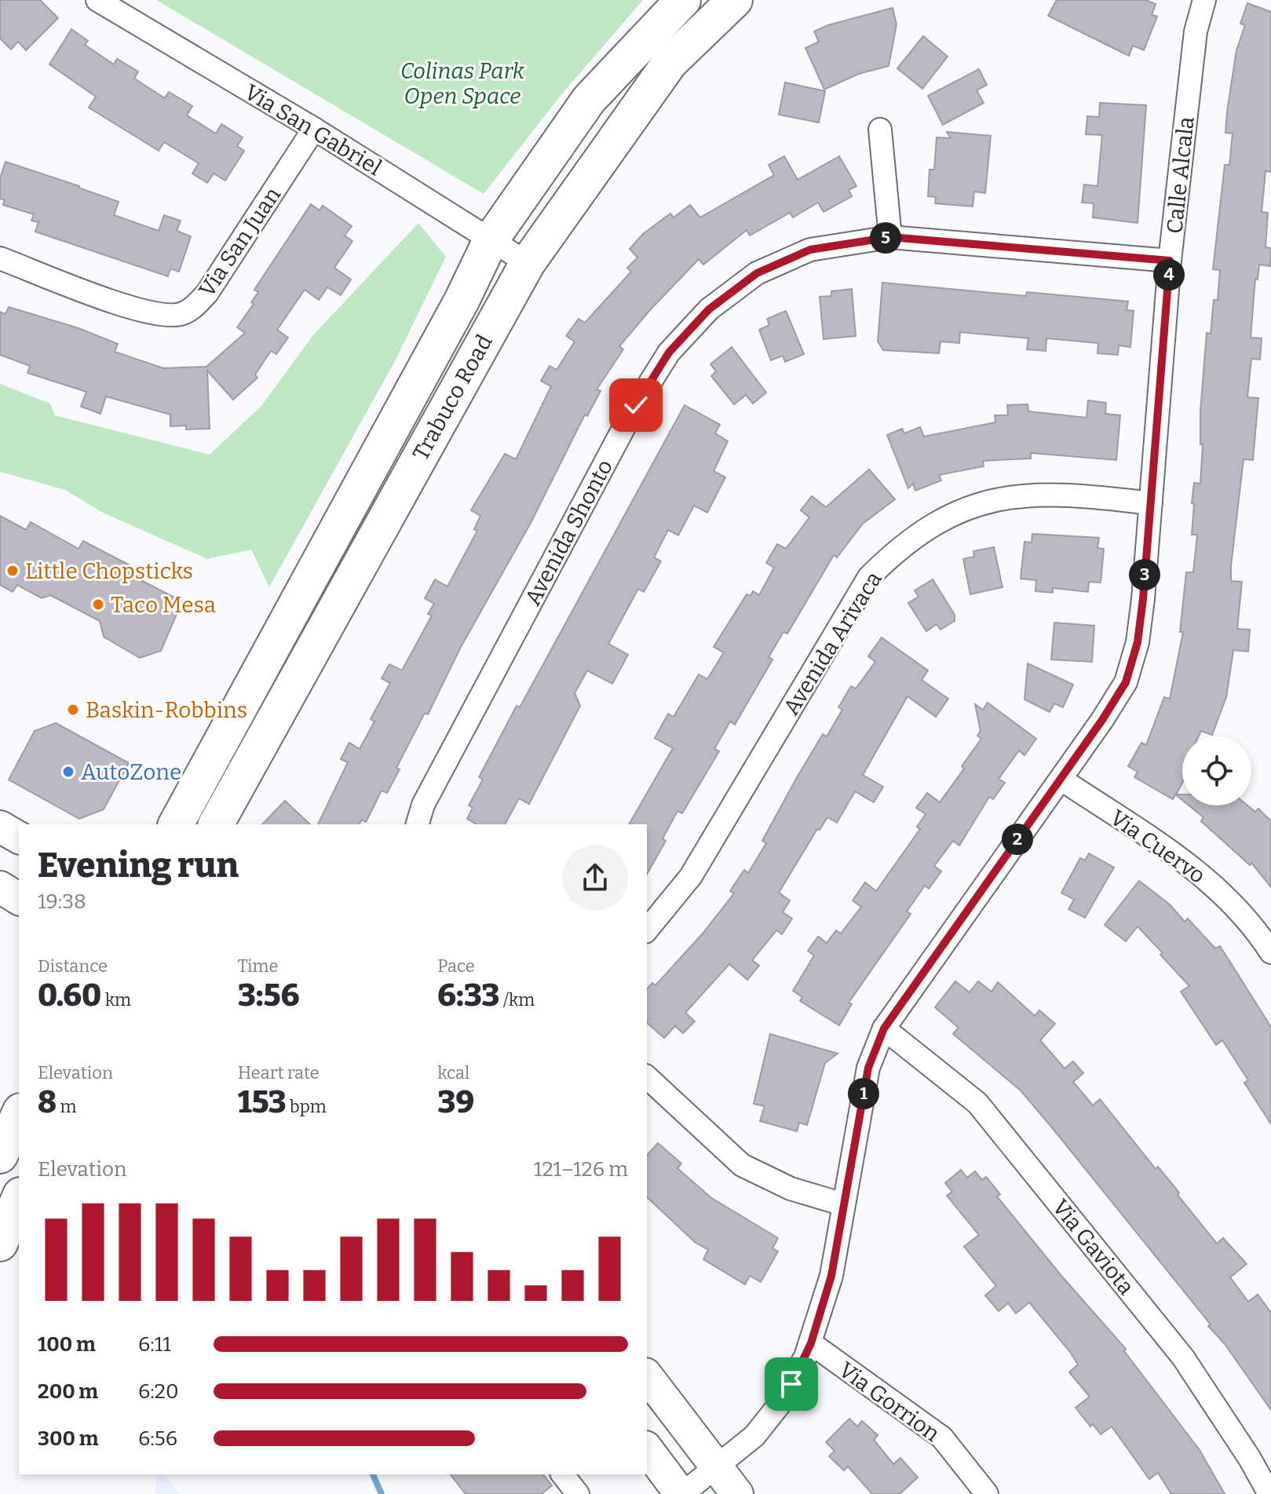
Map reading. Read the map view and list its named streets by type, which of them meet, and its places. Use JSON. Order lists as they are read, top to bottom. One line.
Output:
{"streets":{"main road":["Trabuco Road"],"street":["Via San Gabriel","Calle Alcala","Via San Juan","Avenida Shonto","Avenida Arivaca","Via Cuervo","Via Gaviota","Via Gorrion"]},"crossings":[["Via San Gabriel","Via San Juan"],["Via San Gabriel","Trabuco Road"],["Calle Alcala","Avenida Shonto"],["Calle Alcala","Avenida Arivaca"],["Calle Alcala","Via Cuervo"],["Calle Alcala","Via Gaviota"],["Calle Alcala","Via Gorrion"]],"parks":["Colinas Park Open Space"],"places":["Little Chopsticks","Taco Mesa","Baskin-Robbins","AutoZone"],"page":{"pins":["5","4","3","2","1"],"heading":["Evening run","19:38"],"stats":[["Distance","0.60 km"],["Time","3:56"],["Pace","6:33 /km"],["Elevation","8 m"],["Heart rate","153 bpm"],["kcal","39"]],"chart":["Elevation","121–126 m"],"list":[{"name":"100 m","note":"6:11"},{"name":"200 m","note":"6:20"},{"name":"300 m","note":"6:56"}]}}
